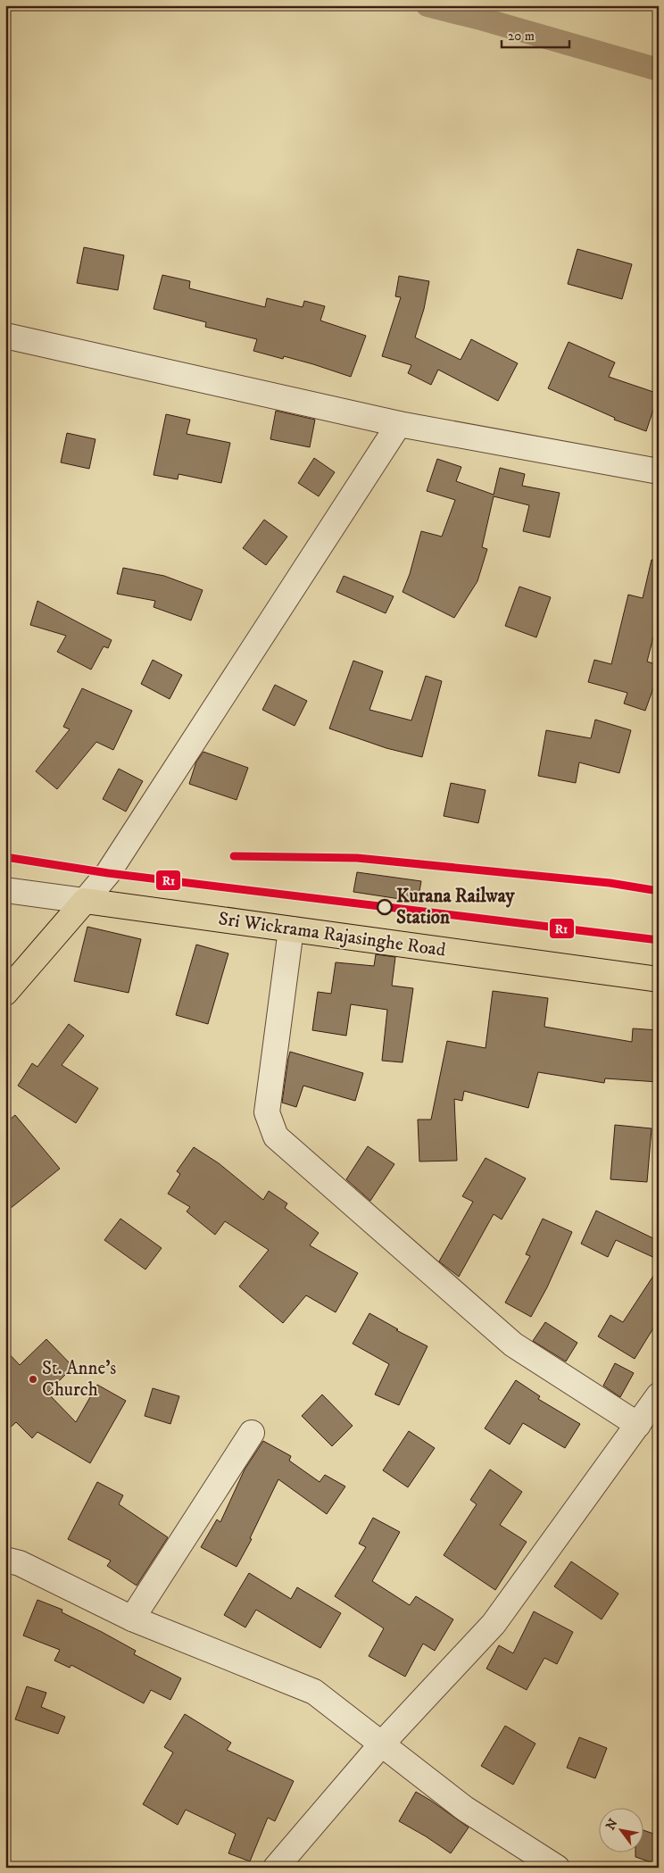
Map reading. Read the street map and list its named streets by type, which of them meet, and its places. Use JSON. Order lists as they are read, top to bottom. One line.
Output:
{"streets":{"main road":["Sri Wickrama Rajasinghe Road"]},"places":["Kurana Railway Station","St. Anne's Church"],"lines":["transit line R1"],"scale_bar":"20 m","north":"top left"}
